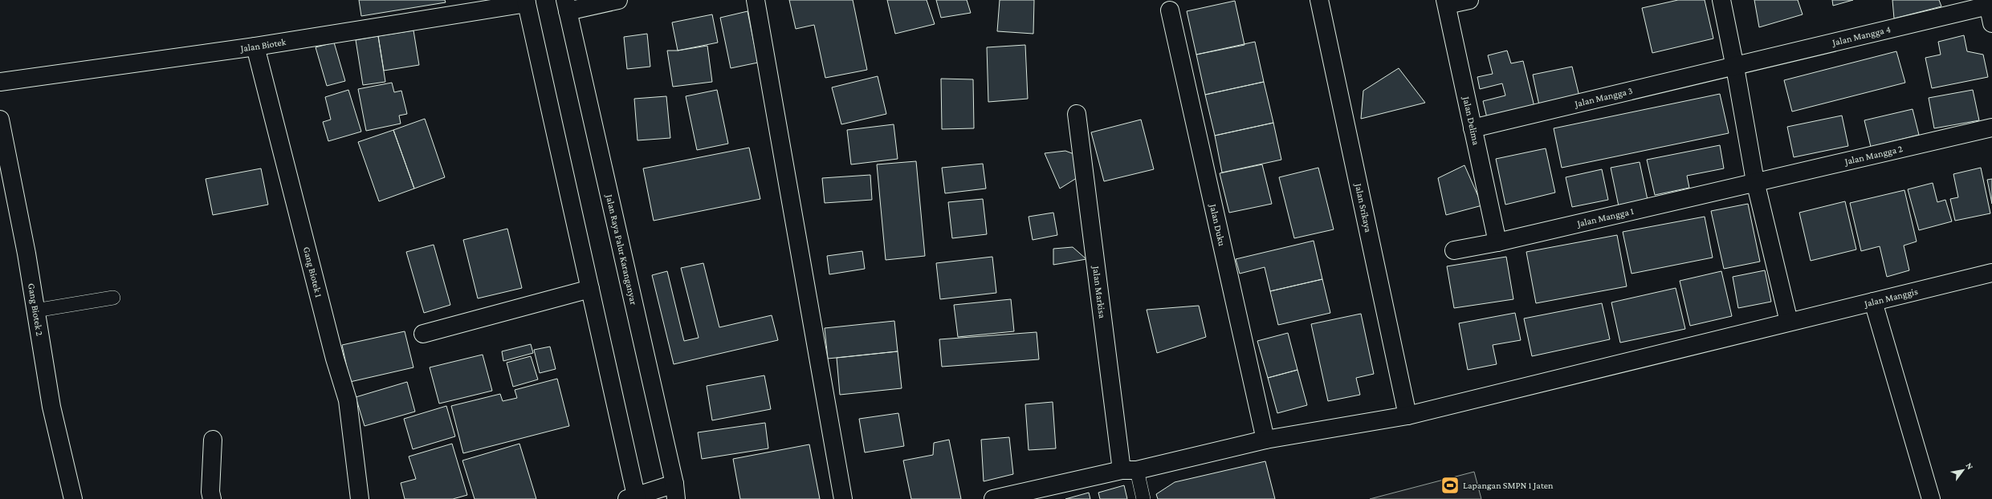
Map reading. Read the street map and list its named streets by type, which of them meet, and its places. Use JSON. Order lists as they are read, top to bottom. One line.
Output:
{"streets":{"street":["Jalan Mangga 4","Jalan Biotek","Jalan Mangga 3","Jalan Delima","Jalan Mangga 2","Jalan Srikaya","Jalan Mangga 1","Jalan Duku","Jalan Raya Palur Karanganyar","Gang Biotek 1","Jalan Markisa","Jalan Manggis","Gang Biotek 2"]},"crossings":[["Jalan Mangga 4","Jalan Mangga 3"],["Jalan Biotek","Gang Biotek 1"],["Jalan Mangga 3","Jalan Delima"],["Jalan Delima","Jalan Mangga 1"],["Jalan Mangga 2","Jalan Mangga 1"],["Jalan Srikaya","Jalan Manggis"],["Jalan Duku","Jalan Manggis"],["Jalan Markisa","Jalan Manggis"]],"places":{"sports":["Lapangan SMPN 1 Jaten"]},"north":"top right"}
